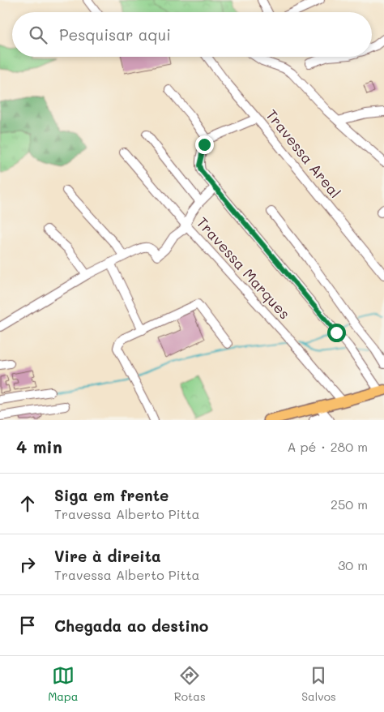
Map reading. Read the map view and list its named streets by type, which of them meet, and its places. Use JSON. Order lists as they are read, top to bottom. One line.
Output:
{"streets":{"street":["Travessa Areal","Travessa Marques"]},"page":{"search":"Pesquisar aqui","heading":["4 min","A pé · 280 m"],"list":[["Siga em frente","Travessa Alberto Pitta","250 m"],["Vire à direita","Travessa Alberto Pitta","30 m"],"Chegada ao destino"],"nav":["Mapa","Rotas","Salvos"]}}
